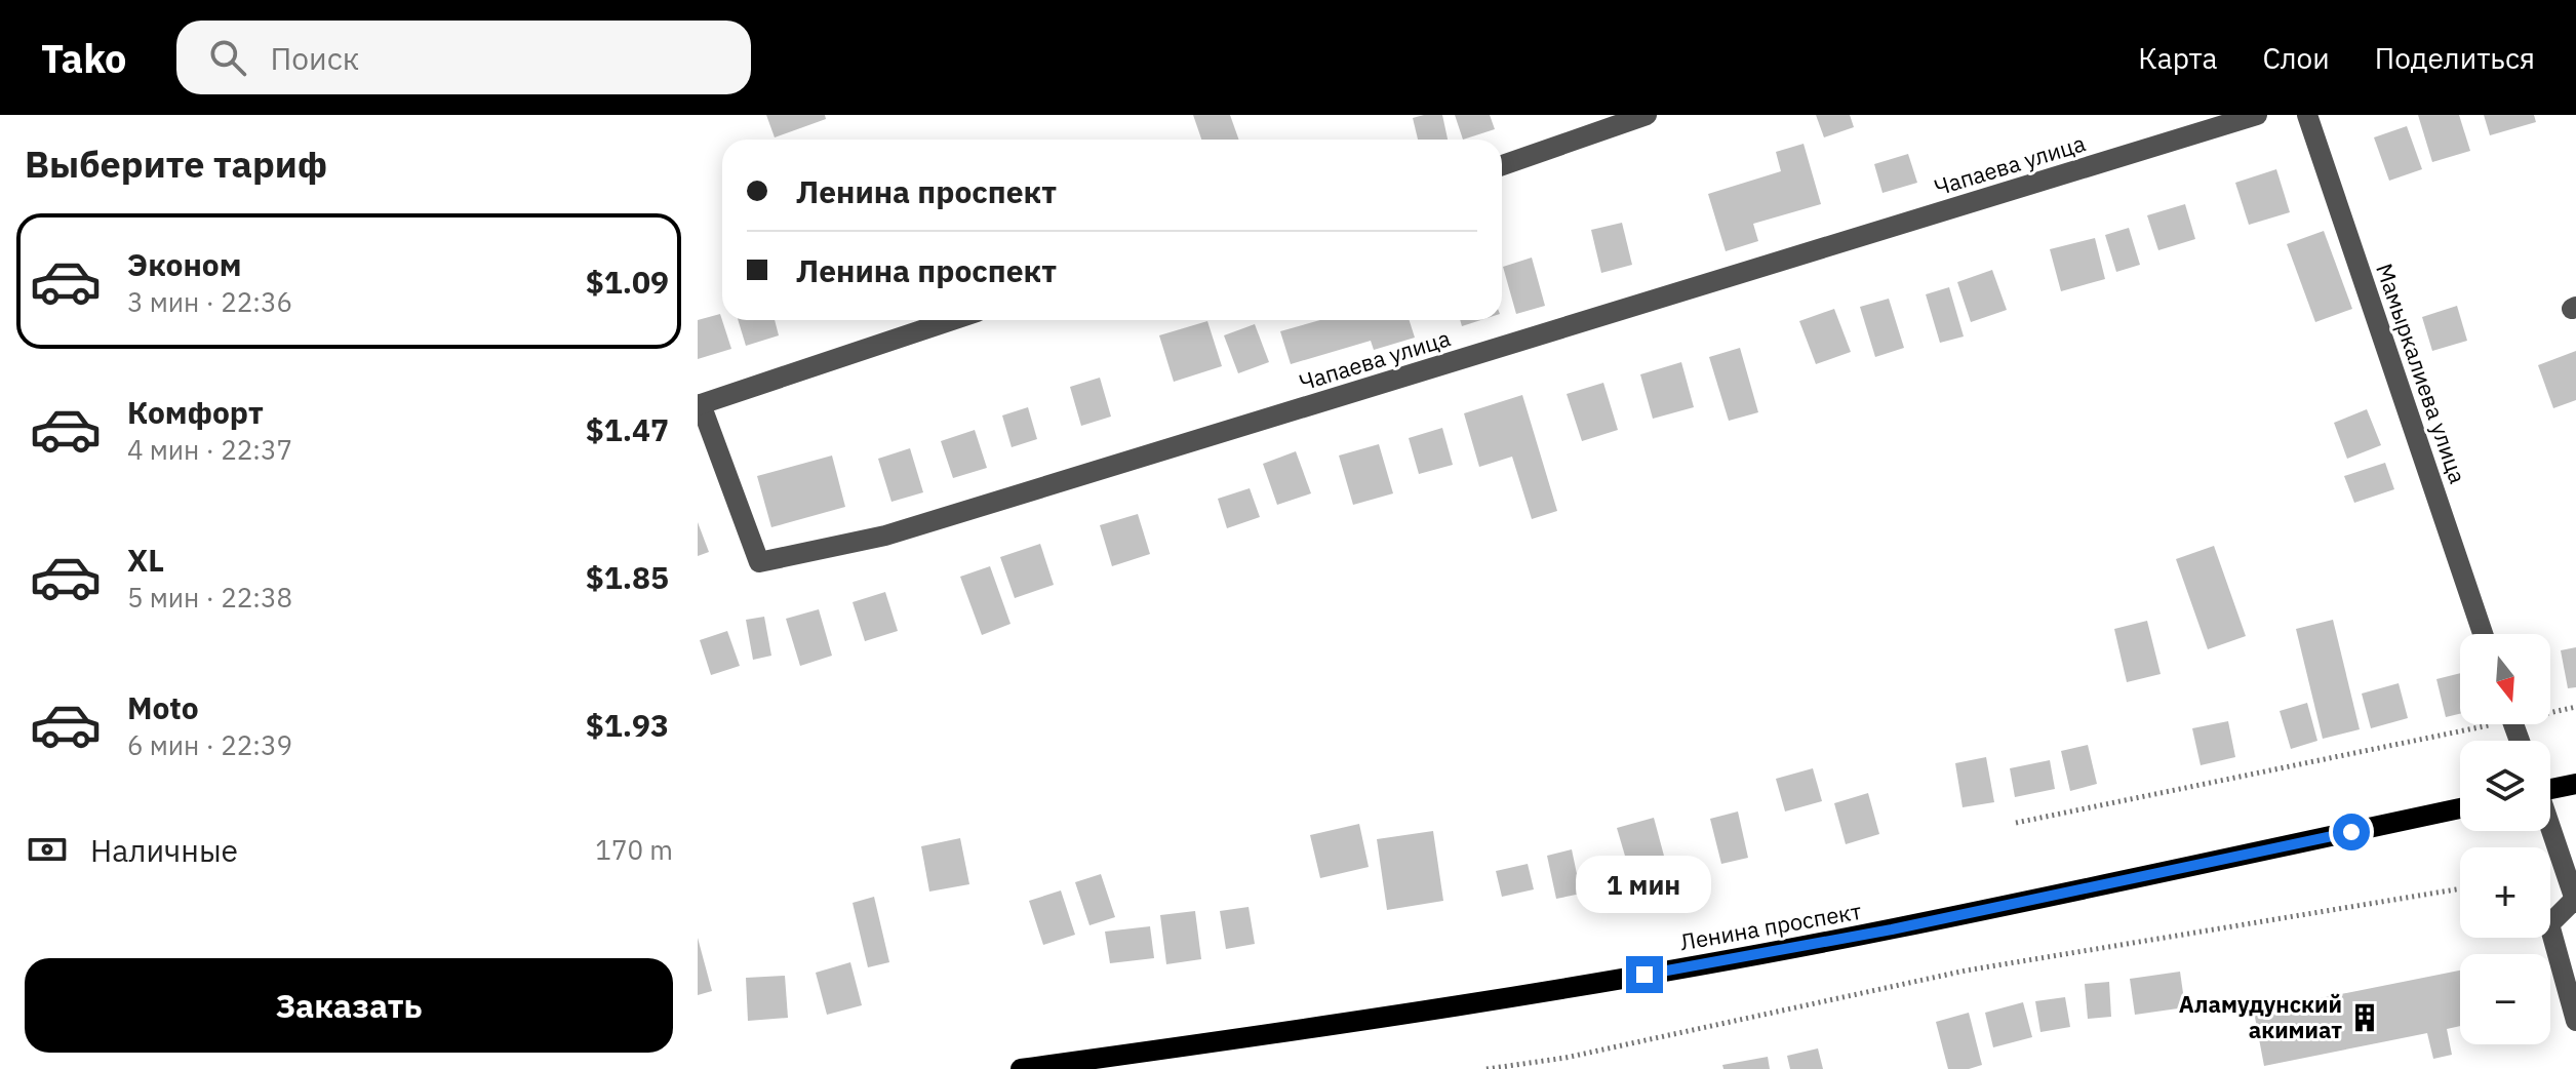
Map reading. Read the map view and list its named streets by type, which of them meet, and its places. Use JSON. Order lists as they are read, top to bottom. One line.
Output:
{"streets":{"main road":["Ленина проспект"],"street":["Чапаева улица","Мамыркалиева улица"]},"places":{"building":["Аламудунский акимиат"]},"north":"bottom","page":{"header":"Tako","search":"Поиск","nav":["Карта","Слои","Поделиться"],"heading":"Выберите тариф","banner":["Ленина проспект","Ленина проспект"],"list":[{"name":"Эконом","note":"3 мин · 22:36","value":"$1.09"},{"name":"Комфорт","note":"4 мин · 22:37","value":"$1.47"},{"name":"XL","note":"5 мин · 22:38","value":"$1.85"},{"name":"Moto","note":"6 мин · 22:39","value":"$1.93"}],"map_buttons":["+","−"],"pay":["Наличные","170 m"],"bubble":"1 мин","buttons":"Заказать"}}
